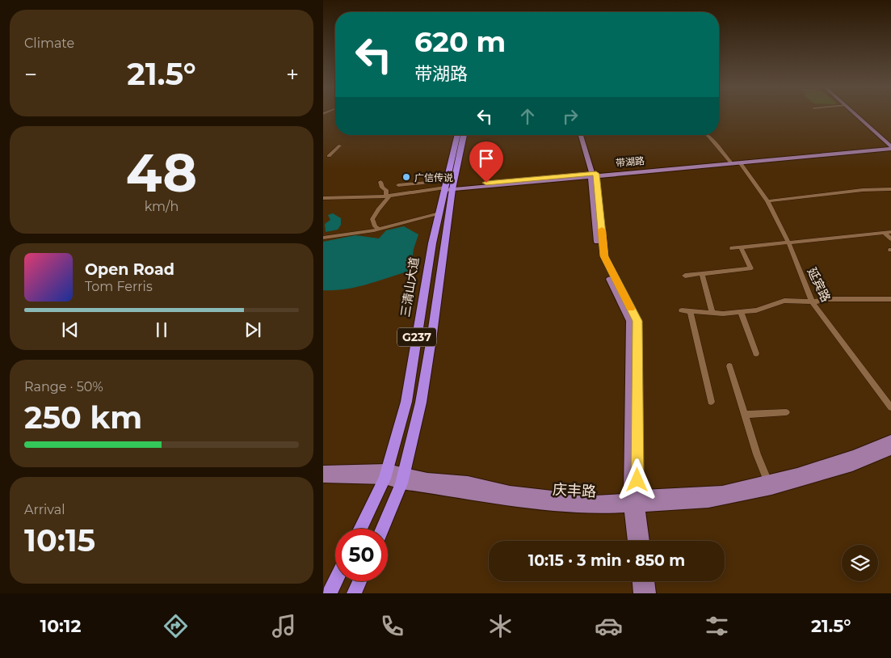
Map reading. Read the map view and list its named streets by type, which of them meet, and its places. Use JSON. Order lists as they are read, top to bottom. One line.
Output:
{"streets":{"highway":["三清山大道","G237"],"main road":["带湖路","庆丰路"],"street":["延宾路"]},"crossings":[["带湖路","延宾路"],["带湖路","三清山大道"],["三清山大道","庆丰路"]],"places":["广信传说"],"page":{"tile":["Climate",["48","km/h"],["Range · 50%","250 km"],["Arrival","10:15"]],"turn":["620 m","带湖路"],"heat":["−","21.5°","+"],"song":["Open Road","Tom Ferris"],"limit":"50","trip":"10:15 · 3 min · 850 m","tabs":["10:12","21.5°"]}}
